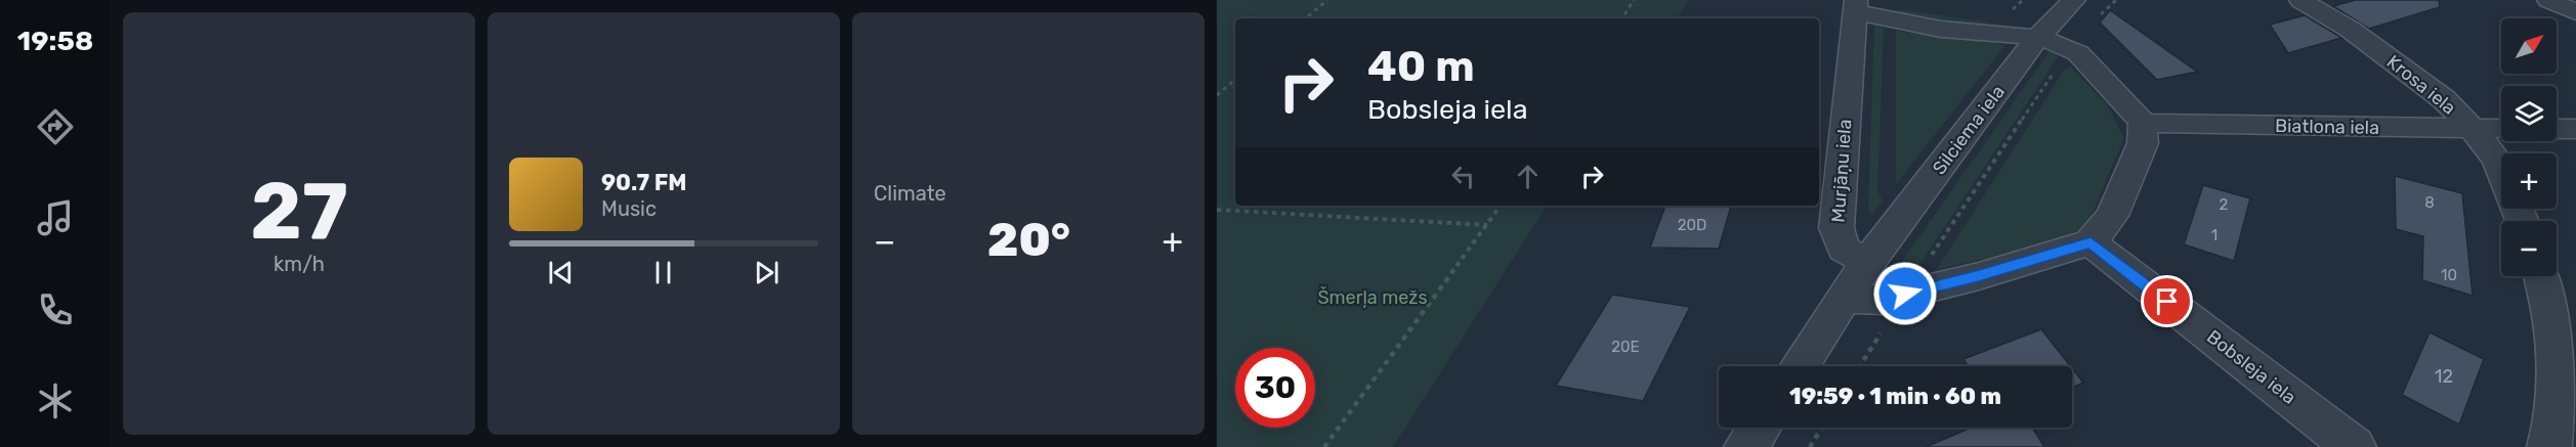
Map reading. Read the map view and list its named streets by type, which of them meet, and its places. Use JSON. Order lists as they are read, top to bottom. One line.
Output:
{"streets":{"street":["Krosa iela","Biatlona iela","Silciema iela","Murjāņu iela","Bobsleja iela"]},"crossings":[["Krosa iela","Biatlona iela"],["Silciema iela","Murjāņu iela"]],"parks":["Šmerļa mežs"],"house_numbers":["8","2","20D","1","10","20E","12"],"north":"top right","page":{"tabs":"19:58","tile":[["27","km/h"],"Climate"],"map_buttons":["+","−"],"turn":["40 m","Bobsleja iela"],"song":["90.7 FM","Music"],"heat":["−","20°","+"],"limit":"30","trip":"19:59 · 1 min · 60 m"}}
